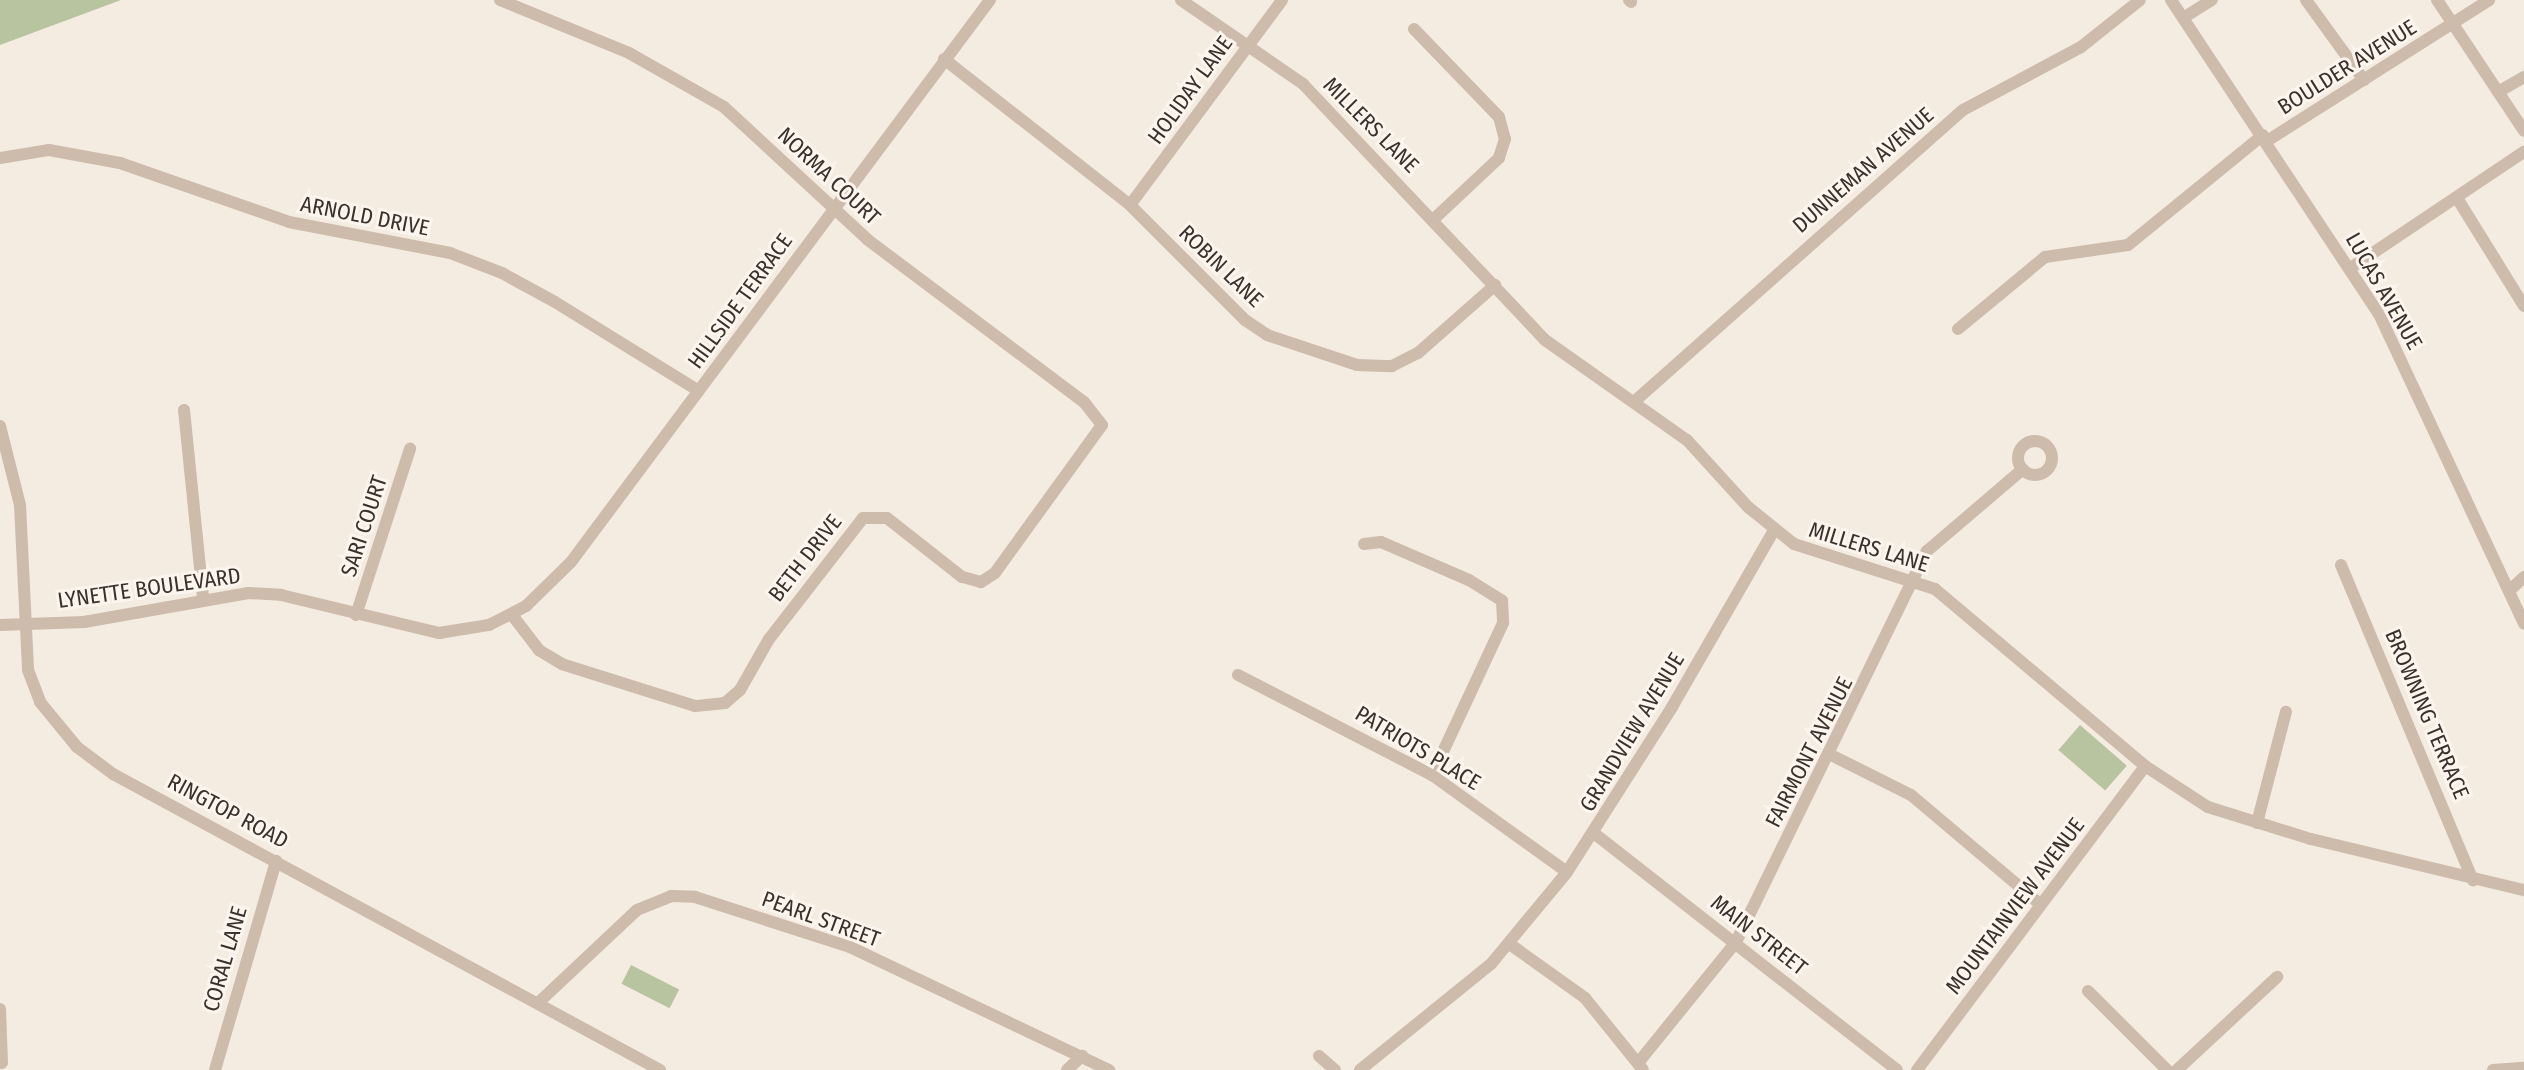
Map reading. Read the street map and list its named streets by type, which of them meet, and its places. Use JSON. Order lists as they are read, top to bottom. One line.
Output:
{"streets":{"street":["BOULDER AVENUE","HOLIDAY LANE","MILLERS LANE","DUNNEMAN AVENUE","NORMA COURT","ARNOLD DRIVE","ROBIN LANE","LUCAS AVENUE","HILLSIDE TERRACE","SARI COURT","BETH DRIVE","LYNETTE BOULEVARD","BROWNING TERRACE","GRANDVIEW AVENUE","PATRIOTS PLACE","FAIRMONT AVENUE","RINGTOP ROAD","MOUNTAINVIEW AVENUE","PEARL STREET","MAIN STREET","CORAL LANE"]},"crossings":[["BOULDER AVENUE","LUCAS AVENUE"],["HOLIDAY LANE","MILLERS LANE"],["HOLIDAY LANE","ROBIN LANE"],["MILLERS LANE","DUNNEMAN AVENUE"],["MILLERS LANE","ROBIN LANE"],["MILLERS LANE","BROWNING TERRACE"],["MILLERS LANE","GRANDVIEW AVENUE"],["MILLERS LANE","FAIRMONT AVENUE"],["MILLERS LANE","MOUNTAINVIEW AVENUE"],["NORMA COURT","HILLSIDE TERRACE"],["NORMA COURT","BETH DRIVE"],["ARNOLD DRIVE","HILLSIDE TERRACE"],["ROBIN LANE","HILLSIDE TERRACE"],["HILLSIDE TERRACE","BETH DRIVE"],["HILLSIDE TERRACE","LYNETTE BOULEVARD"],["SARI COURT","LYNETTE BOULEVARD"],["BETH DRIVE","LYNETTE BOULEVARD"],["LYNETTE BOULEVARD","RINGTOP ROAD"],["GRANDVIEW AVENUE","PATRIOTS PLACE"],["GRANDVIEW AVENUE","MAIN STREET"],["FAIRMONT AVENUE","MAIN STREET"],["RINGTOP ROAD","PEARL STREET"],["RINGTOP ROAD","CORAL LANE"]]}
